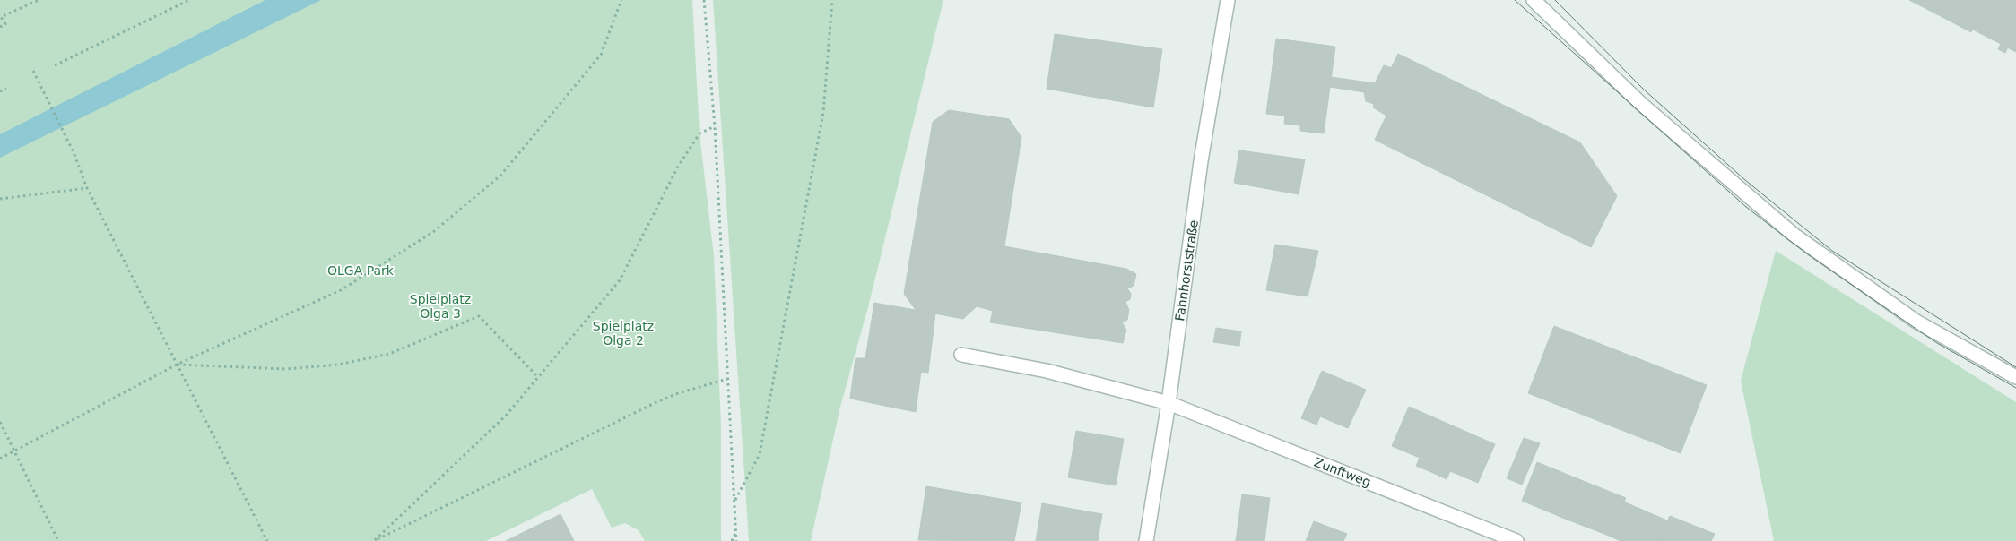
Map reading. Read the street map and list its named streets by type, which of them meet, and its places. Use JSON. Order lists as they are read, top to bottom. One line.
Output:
{"streets":{"street":["Fahnhorststraße","Zunftweg"]},"crossings":[["Fahnhorststraße","Zunftweg"]],"parks":["OLGA Park","Spielplatz Olga 3","Spielplatz Olga 2"]}
